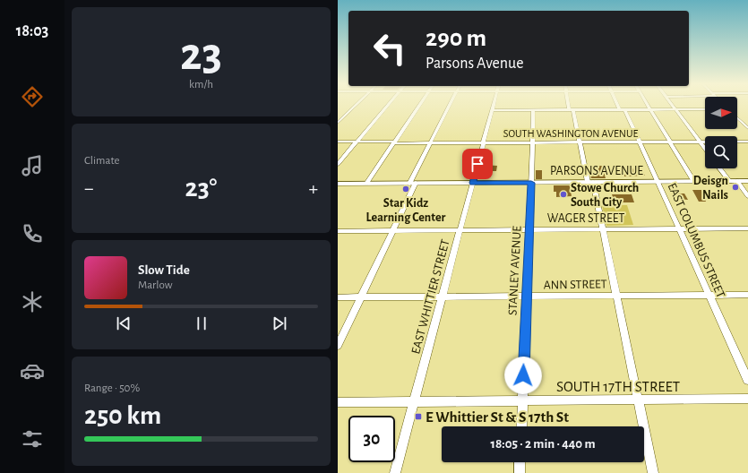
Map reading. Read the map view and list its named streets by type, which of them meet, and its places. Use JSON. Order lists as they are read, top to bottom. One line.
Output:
{"streets":{"main road":["PARSONS AVENUE"],"street":["SOUTH WASHINGTON AVENUE","WAGER STREET","EAST COLUMBUS STREET","STANLEY AVENUE","ANN STREET","EAST WHITTIER STREET","SOUTH 17TH STREET"]},"crossings":[["SOUTH WASHINGTON AVENUE","EAST COLUMBUS STREET"],["SOUTH WASHINGTON AVENUE","STANLEY AVENUE"],["SOUTH WASHINGTON AVENUE","EAST WHITTIER STREET"],["PARSONS AVENUE","EAST COLUMBUS STREET"],["PARSONS AVENUE","STANLEY AVENUE"],["PARSONS AVENUE","EAST WHITTIER STREET"],["WAGER STREET","EAST COLUMBUS STREET"],["WAGER STREET","STANLEY AVENUE"],["WAGER STREET","EAST WHITTIER STREET"],["EAST COLUMBUS STREET","ANN STREET"],["STANLEY AVENUE","ANN STREET"],["STANLEY AVENUE","SOUTH 17TH STREET"],["ANN STREET","EAST WHITTIER STREET"],["EAST WHITTIER STREET","SOUTH 17TH STREET"]],"places":{"other":["Deisgn Nails","Star Kidz Learning Center","Stowe Church South City"],"transit":["E Whittier St & S 17th St"]},"north":"right","page":{"tabs":"18:03","tile":[["23","km/h"],"Climate",["Range · 50%","250 km"]],"turn":["290 m","Parsons Avenue"],"heat":["−","23°","+"],"song":["Slow Tide","Marlow"],"limit":"30","trip":"18:05 · 2 min · 440 m"}}
